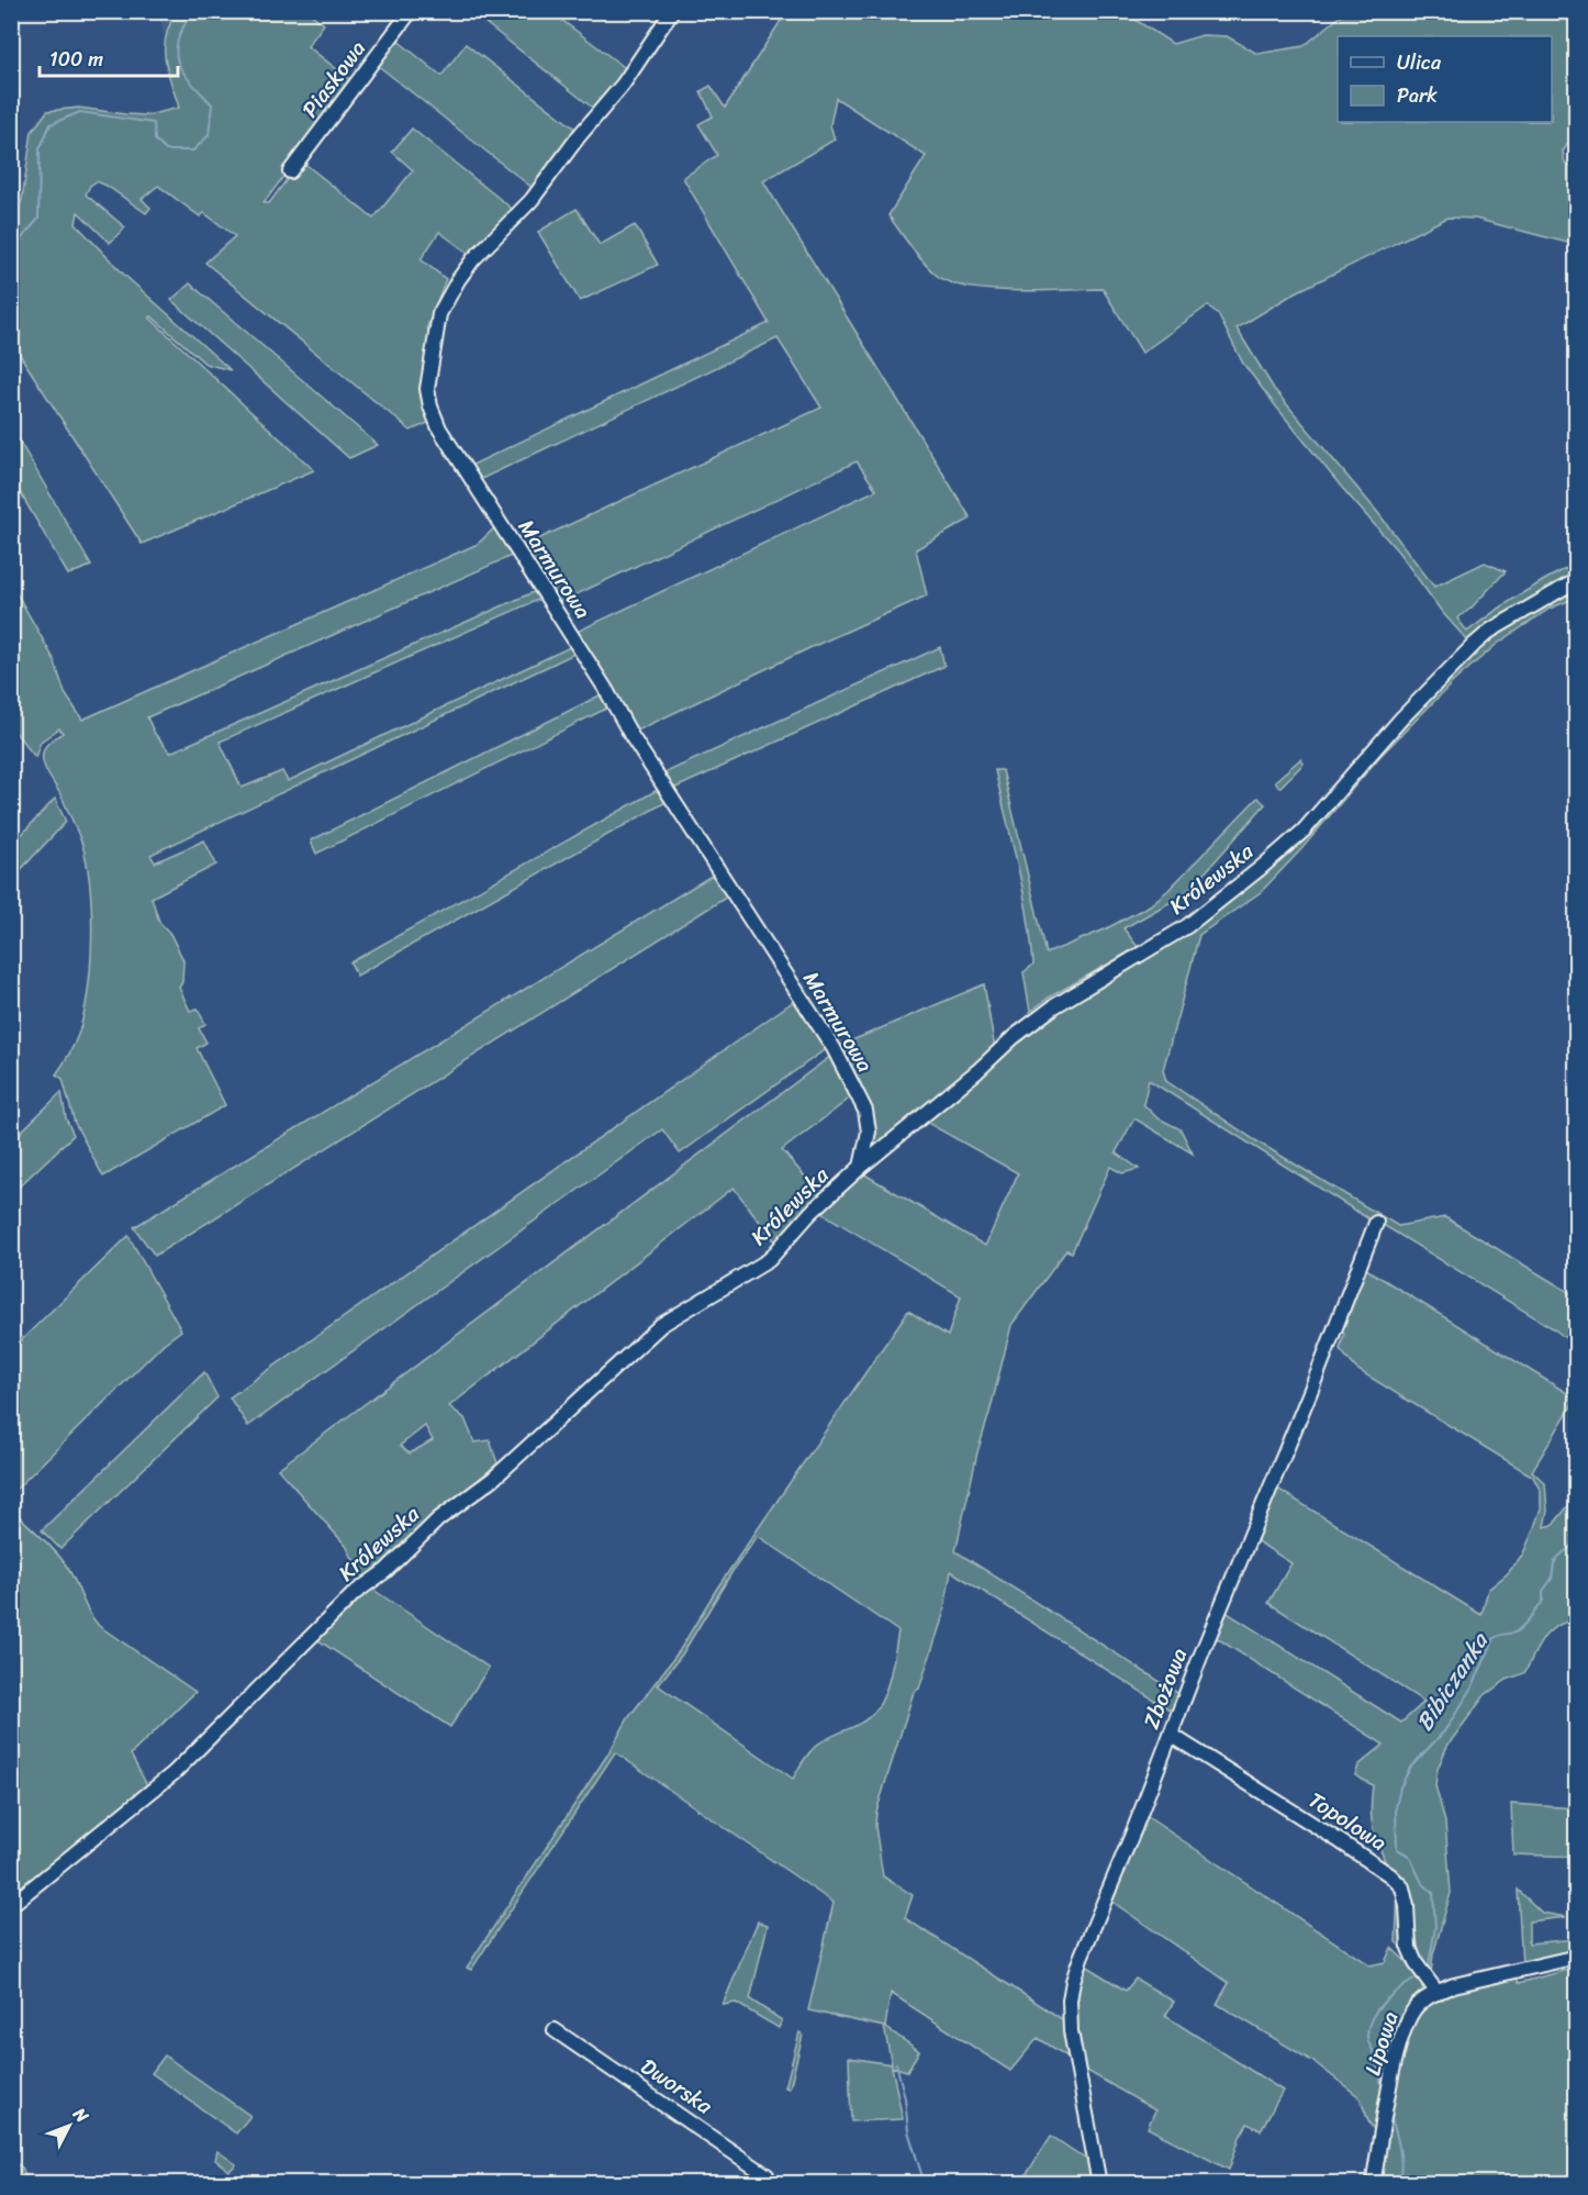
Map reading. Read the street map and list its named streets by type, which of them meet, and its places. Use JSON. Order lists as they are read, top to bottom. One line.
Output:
{"streets":{"street":["Piaskowa","Marmurowa","Królewska","Zbożowa","Topolowa","Lipowa","Dworska"]},"crossings":[["Marmurowa","Królewska"],["Zbożowa","Topolowa"],["Topolowa","Lipowa"]],"water":["Bibiczanka"],"legend":["Ulica","Park"],"scale_bar":"100 m","north":"top right"}
